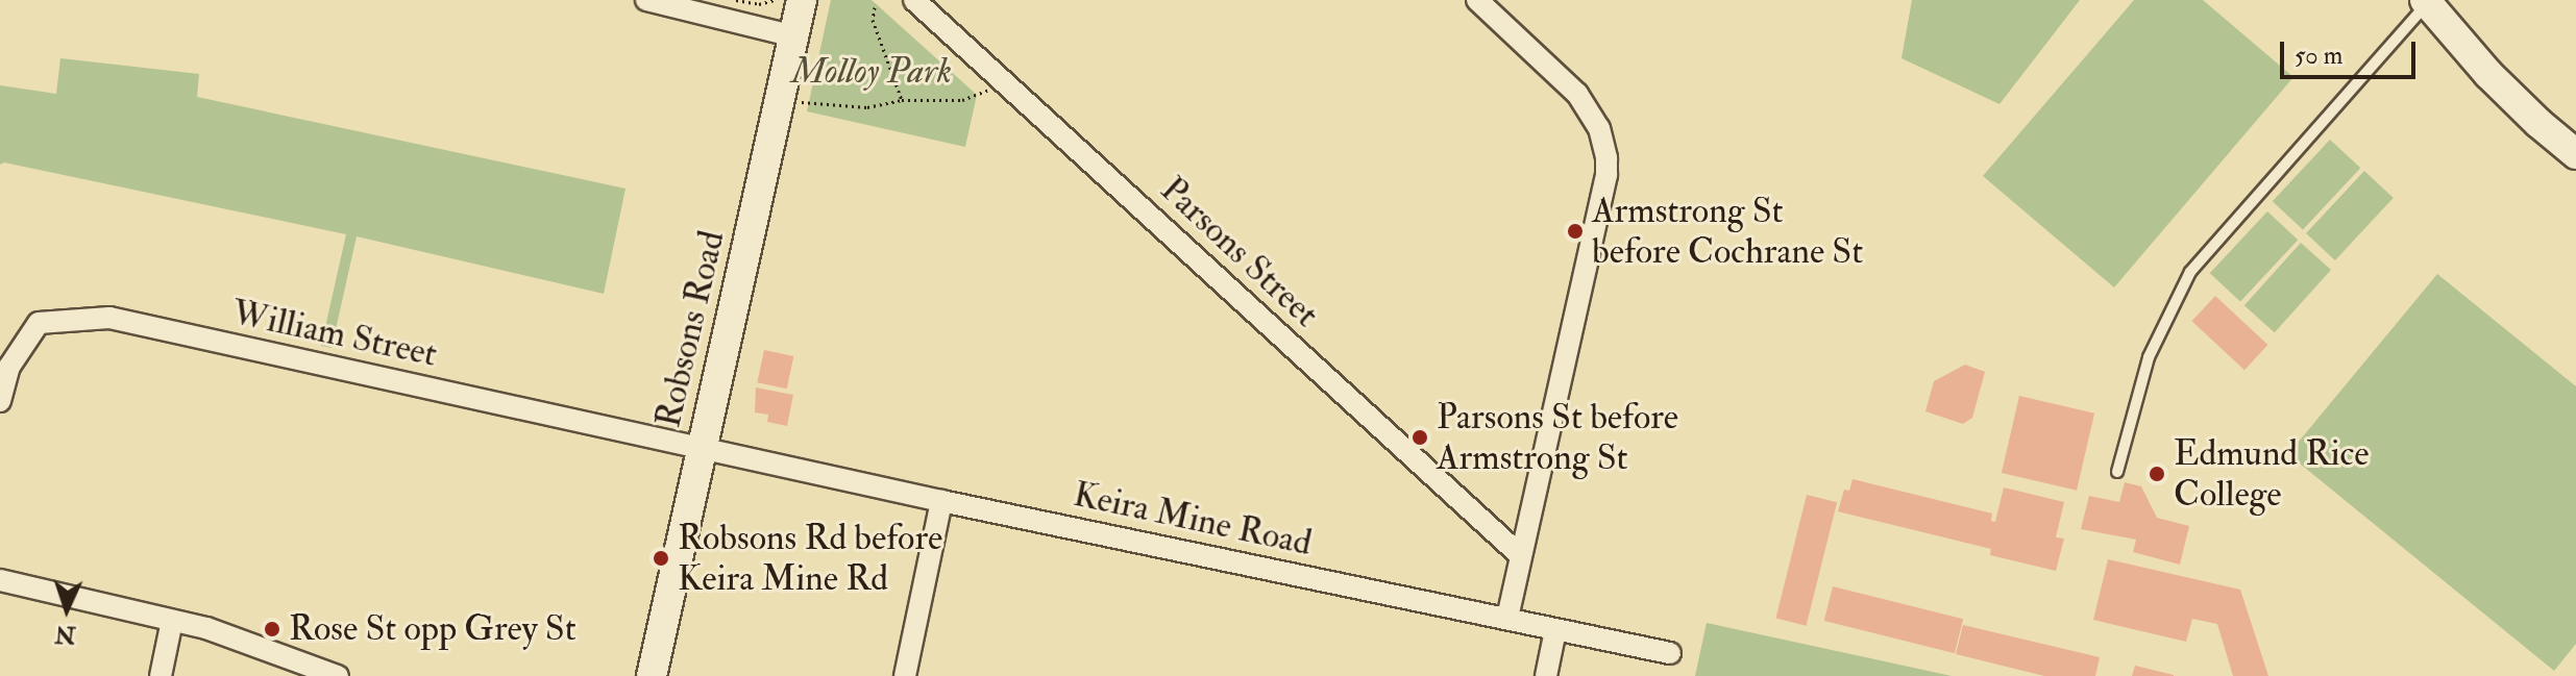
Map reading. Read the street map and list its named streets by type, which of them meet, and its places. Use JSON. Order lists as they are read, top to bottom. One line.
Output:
{"streets":{"main road":["Robsons Road"],"street":["Parsons Street","William Street","Keira Mine Road"]},"crossings":[["Robsons Road","William Street"],["Robsons Road","Keira Mine Road"],["William Street","Keira Mine Road"]],"parks":["Molloy Park"],"places":["Armstrong St before Cochrane St","Parsons St before Armstrong St","Edmund Rice College","Robsons Rd before Keira Mine Rd","Rose St opp Grey St"],"scale_bar":"50 m","north":"bottom"}
